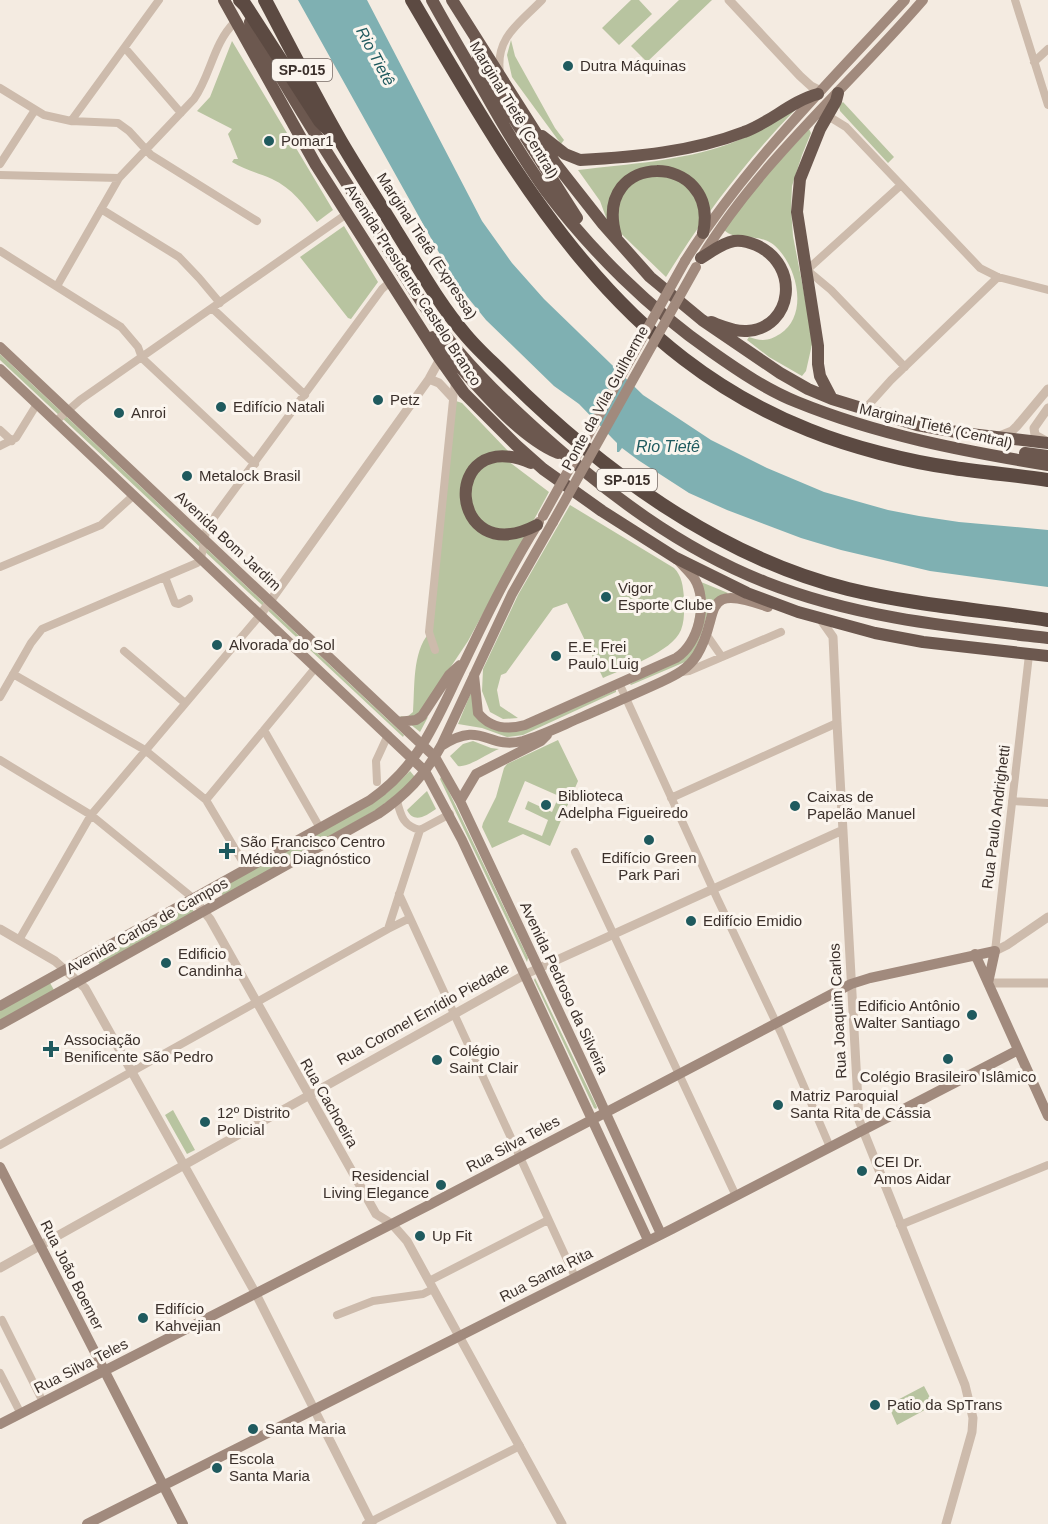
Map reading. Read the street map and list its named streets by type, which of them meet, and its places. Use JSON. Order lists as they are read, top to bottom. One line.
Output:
{"streets":{"highway":["SP-015","Marginal Tietê (Central)","Marginal Tietê (Expressa)","Avenida Presidente Castelo Branco"],"main road":["Ponte da Vila Guilherme","Avenida Bom Jardim","Rua Paulo Andrighetti","Avenida Carlos de Campos","Avenida Pedroso da Silveira","Rua Silva Teles","Rua João Boemer","Rua Santa Rita"],"street":["Rua Joaquim Carlos","Rua Coronel Emídio Piedade","Rua Cachoeira"]},"crossings":[["Avenida Presidente Castelo Branco","Rua Paulo Andrighetti"],["Avenida Presidente Castelo Branco","Rua Joaquim Carlos"],["Ponte da Vila Guilherme","Avenida Bom Jardim"],["Ponte da Vila Guilherme","Avenida Carlos de Campos"],["Avenida Bom Jardim","Avenida Carlos de Campos"],["Avenida Bom Jardim","Avenida Pedroso da Silveira"],["Rua Paulo Andrighetti","Rua Silva Teles"],["Avenida Carlos de Campos","Avenida Pedroso da Silveira"],["Avenida Carlos de Campos","Rua Cachoeira"],["Avenida Pedroso da Silveira","Rua Coronel Emídio Piedade"],["Avenida Pedroso da Silveira","Rua Silva Teles"],["Avenida Pedroso da Silveira","Rua Santa Rita"],["Rua Joaquim Carlos","Rua Coronel Emídio Piedade"],["Rua Joaquim Carlos","Rua Silva Teles"],["Rua Joaquim Carlos","Rua Santa Rita"],["Rua Coronel Emídio Piedade","Rua Cachoeira"],["Rua Coronel Emídio Piedade","Rua João Boemer"],["Rua Cachoeira","Rua Silva Teles"],["Rua Cachoeira","Rua Santa Rita"],["Rua Silva Teles","Rua João Boemer"],["Rua João Boemer","Rua Santa Rita"]],"water":["Rio Tietê"],"places":{"other":["Dutra Máquinas","Pomar1","Petz","Edifício Natali","Anroi","Metalock Brasil","Vigor Esporte Clube","Alvorada do Sol","E.E. Frei Paulo Luig","Biblioteca Adelpha Figueiredo","Caixas de Papelão Manuel","Edifício Green Park Pari","Edifício Emidio","Edificio Candinha","Edificio Antônio Walter Santiago","Colégio Brasileiro Islâmico","Colégio Saint Clair","Matriz Paroquial Santa Rita de Cássia","12º Distrito Policial","CEI Dr. Amos Aidar","Residencial Living Elegance","Up Fit","Edifício Kahvejian","Patio da SpTrans","Santa Maria","Escola Santa Maria"],"health":["São Francisco Centro Médico Diagnóstico","Associação Benificente São Pedro"]}}
